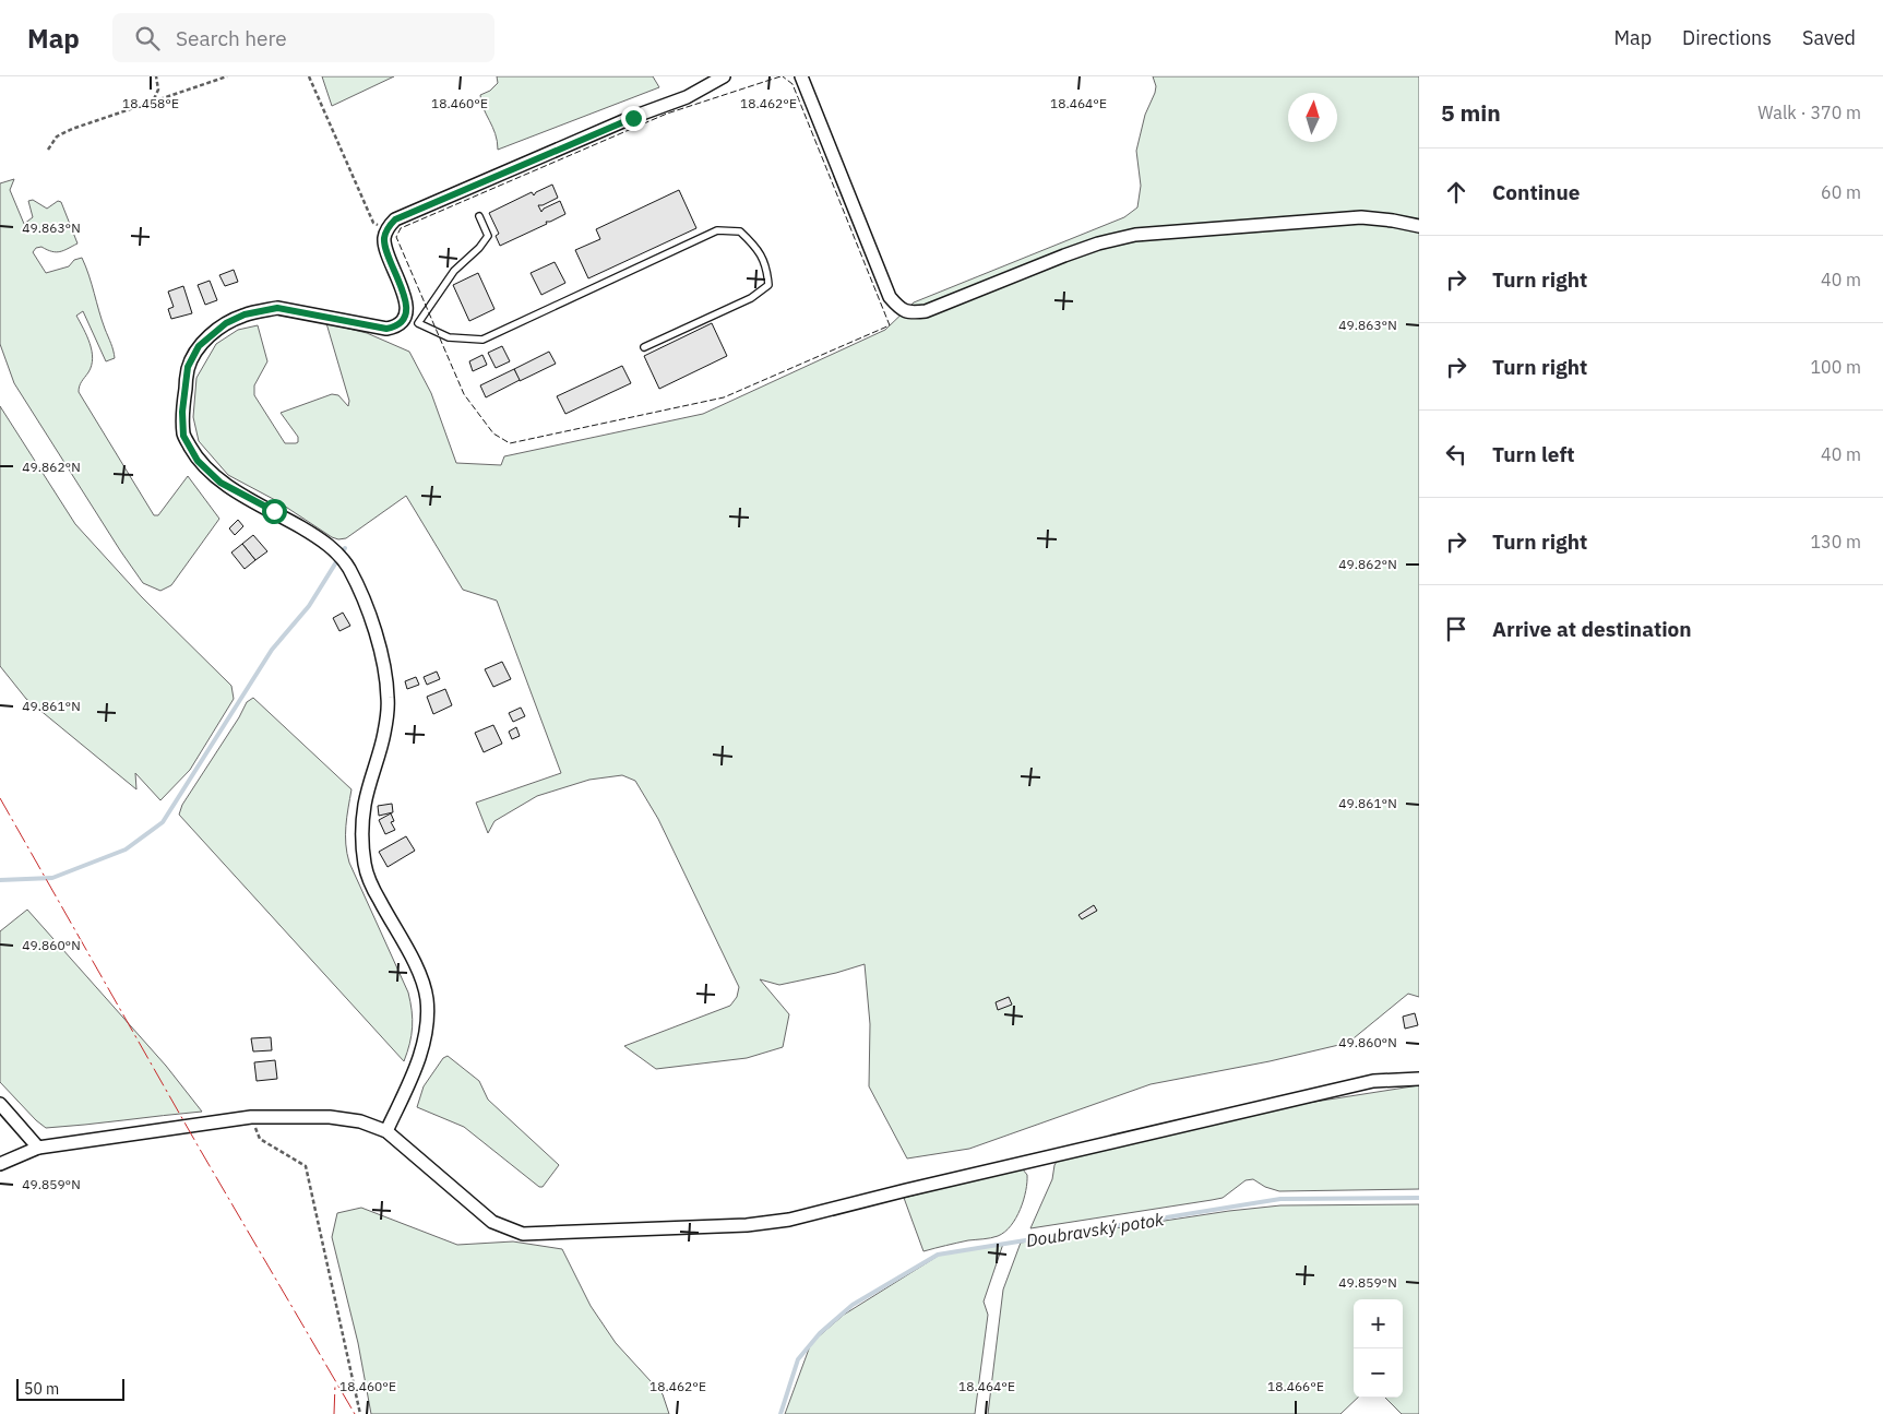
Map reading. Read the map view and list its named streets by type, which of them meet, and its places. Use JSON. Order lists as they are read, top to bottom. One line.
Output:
{"water":["Doubravský potok"],"scale_bar":"50 m","north":"top","page":{"header":"Map","search":"Search here","nav":["Map","Directions","Saved"],"heading":["5 min","Walk · 370 m"],"list":[["Continue","60 m"],["Turn right","40 m"],["Turn right","100 m"],["Turn left","40 m"],["Turn right","130 m"],"Arrive at destination"],"map_buttons":["+","−"],"scale":"50 m"},"coordinates":["18.458°E","18.460°E","18.462°E","18.464°E","49.863°N","49.862°N","49.861°N","49.860°N","49.859°N","18.466°E"]}
